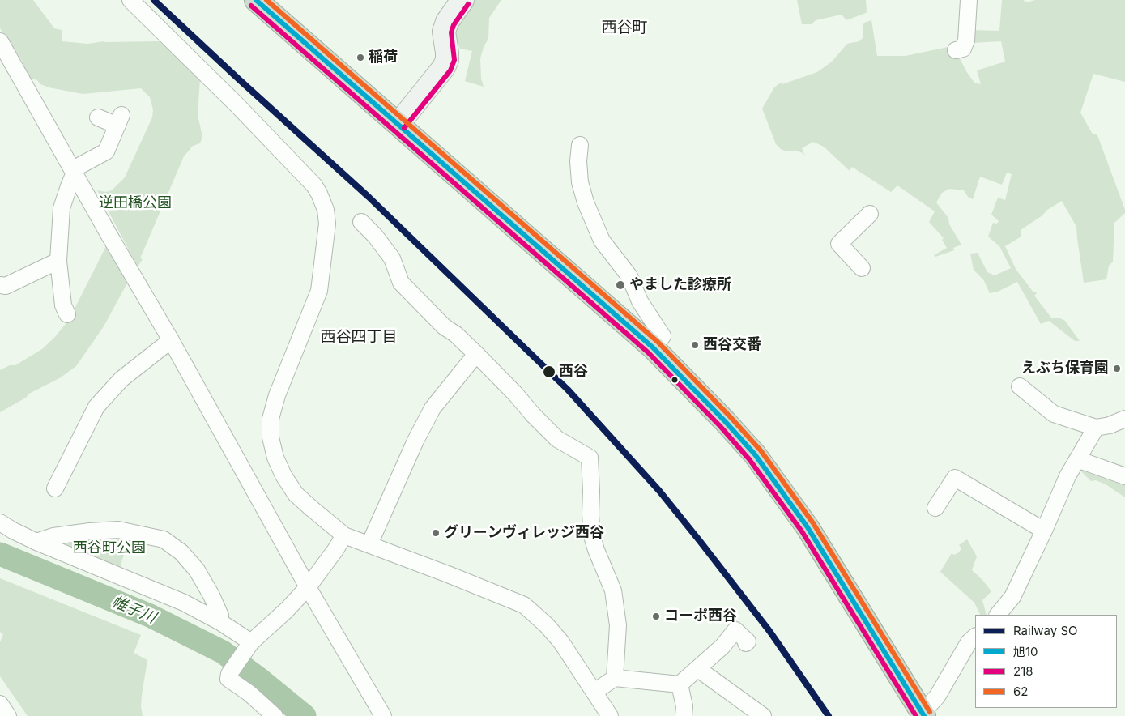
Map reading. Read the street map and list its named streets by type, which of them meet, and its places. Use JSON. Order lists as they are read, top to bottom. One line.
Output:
{"districts":["西谷町","西谷四丁目"],"water":["帷子川"],"parks":["逆田橋公園","西谷町公園"],"places":["稲荷","やました診療所","西谷交番","えぶち保育園","西谷","グリーンヴィレッジ西谷","コーポ西谷"],"lines":["rail line SO","transit line 旭10","transit line 62","transit line 218"],"legend":["Railway SO","旭10","218","62"]}
